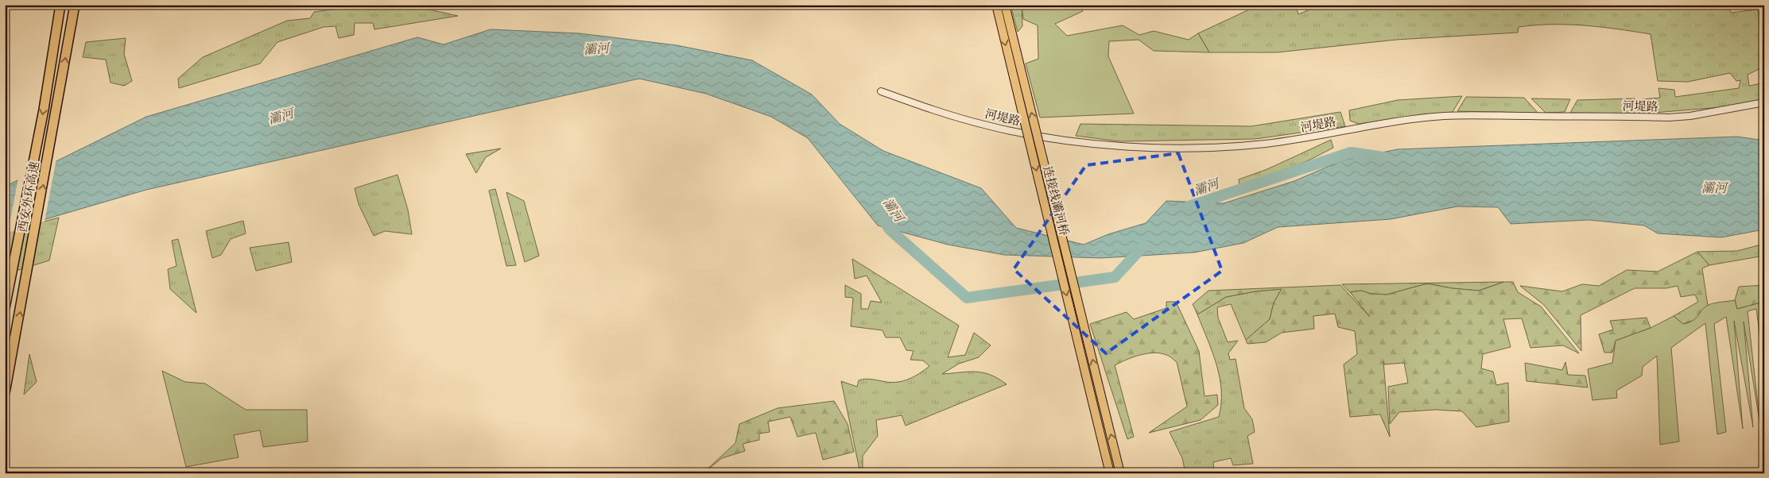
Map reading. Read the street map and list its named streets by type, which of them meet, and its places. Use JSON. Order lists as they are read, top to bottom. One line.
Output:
{"streets":{"highway":["西安外环高速"],"main road":["连接线灞河桥"],"street":["河堤路"]},"water":["灞河"]}
